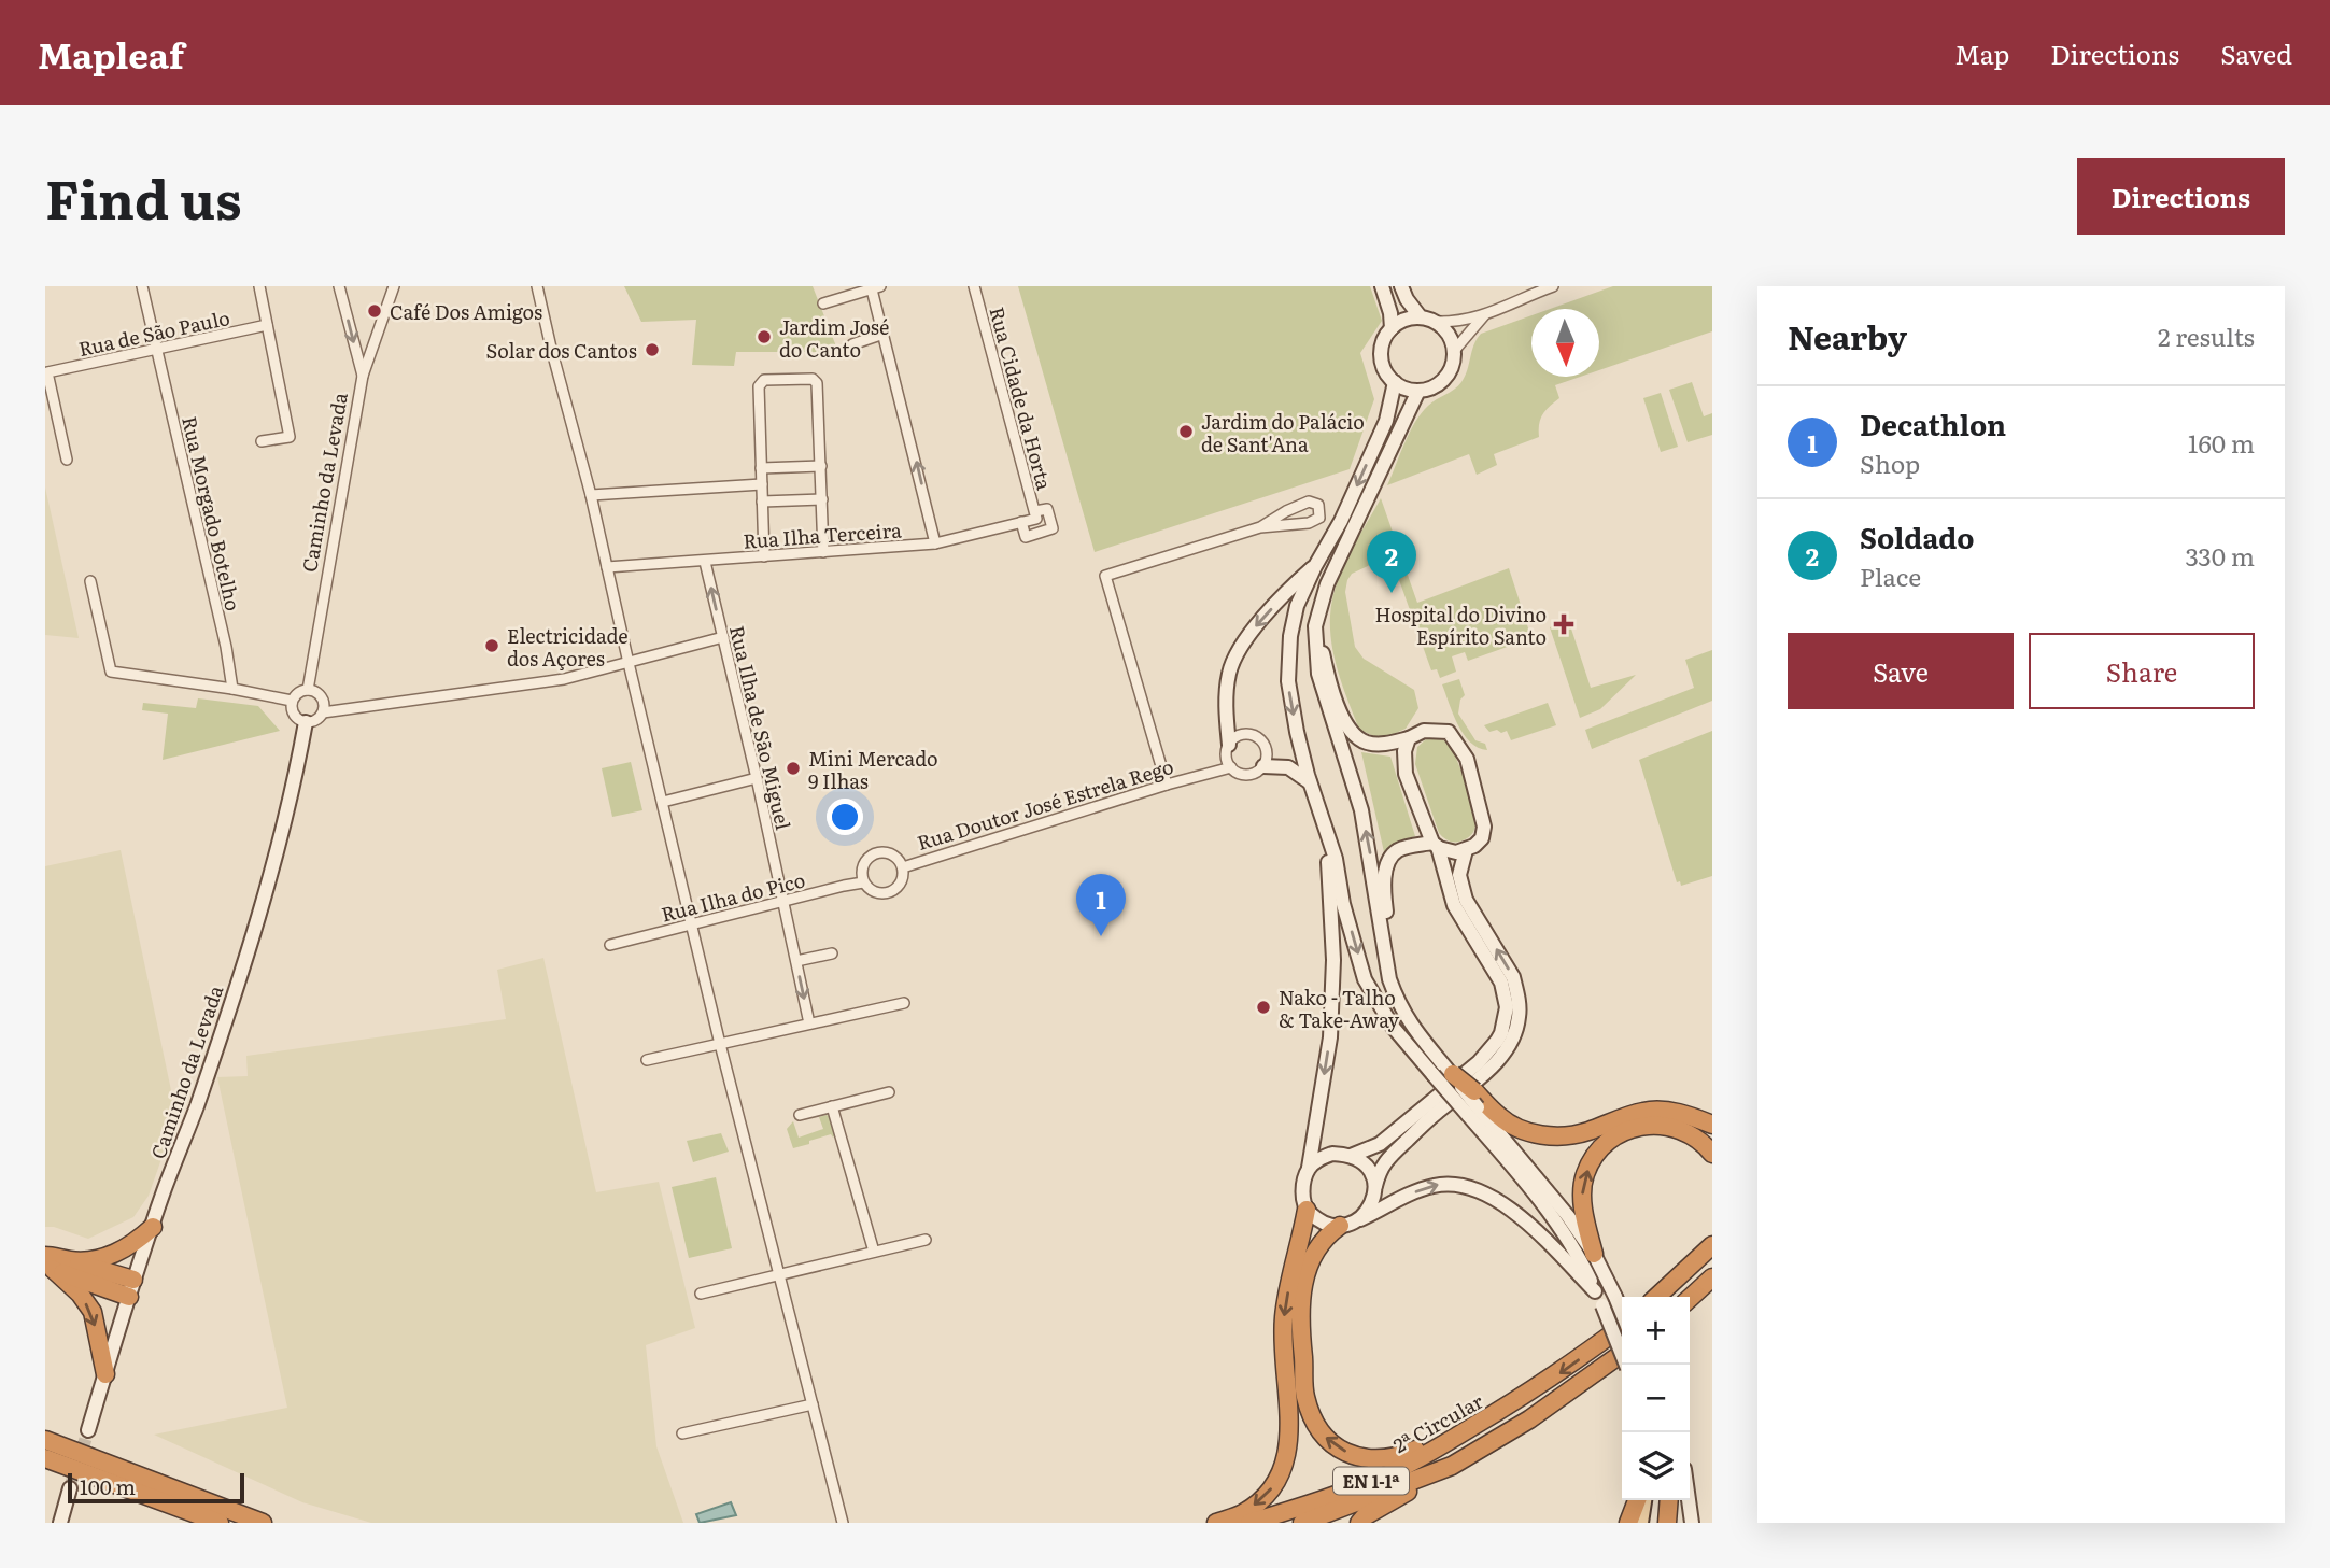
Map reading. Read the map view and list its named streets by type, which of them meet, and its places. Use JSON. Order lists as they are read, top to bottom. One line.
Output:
{"streets":{"highway":["2ª Circular","EN 1-1ª"],"main road":["Caminho da Levada"],"street":["Rua de São Paulo","Rua Cidade da Horta","Rua Morgado Botelho","Rua Ilha Terceira","Rua Ilha de São Miguel","Rua Doutor José Estrela Rego","Rua Ilha do Pico"]},"crossings":[["Rua de São Paulo","Rua Morgado Botelho"],["Rua Cidade da Horta","Rua Ilha Terceira"],["Rua Ilha Terceira","Rua Ilha de São Miguel"],["Rua Ilha de São Miguel","Rua Ilha do Pico"],["Rua Doutor José Estrela Rego","Rua Ilha do Pico"]],"places":{"other":["Café Dos Amigos","Jardim José do Canto","Solar dos Cantos","Jardim do Palácio de Sant'Ana","Electricidade dos Açores","Mini Mercado 9 Ilhas","Nako - Talho & Take-Away"],"health":["Hospital do Divino Espírito Santo"]},"scale_bar":"100 m","north":"bottom","page":{"header":"Mapleaf","nav":["Map","Directions","Saved"],"title":"Find us","buttons":["Directions",["Save","Share"]],"heading":["Nearby","2 results"],"list":[{"mark":"1","name":"Decathlon","note":"Shop","value":"160 m"},{"mark":"2","name":"Soldado","note":"Place","value":"330 m"}],"pins":["2","1"],"map_buttons":["+","−"],"scale":"100 m"}}
